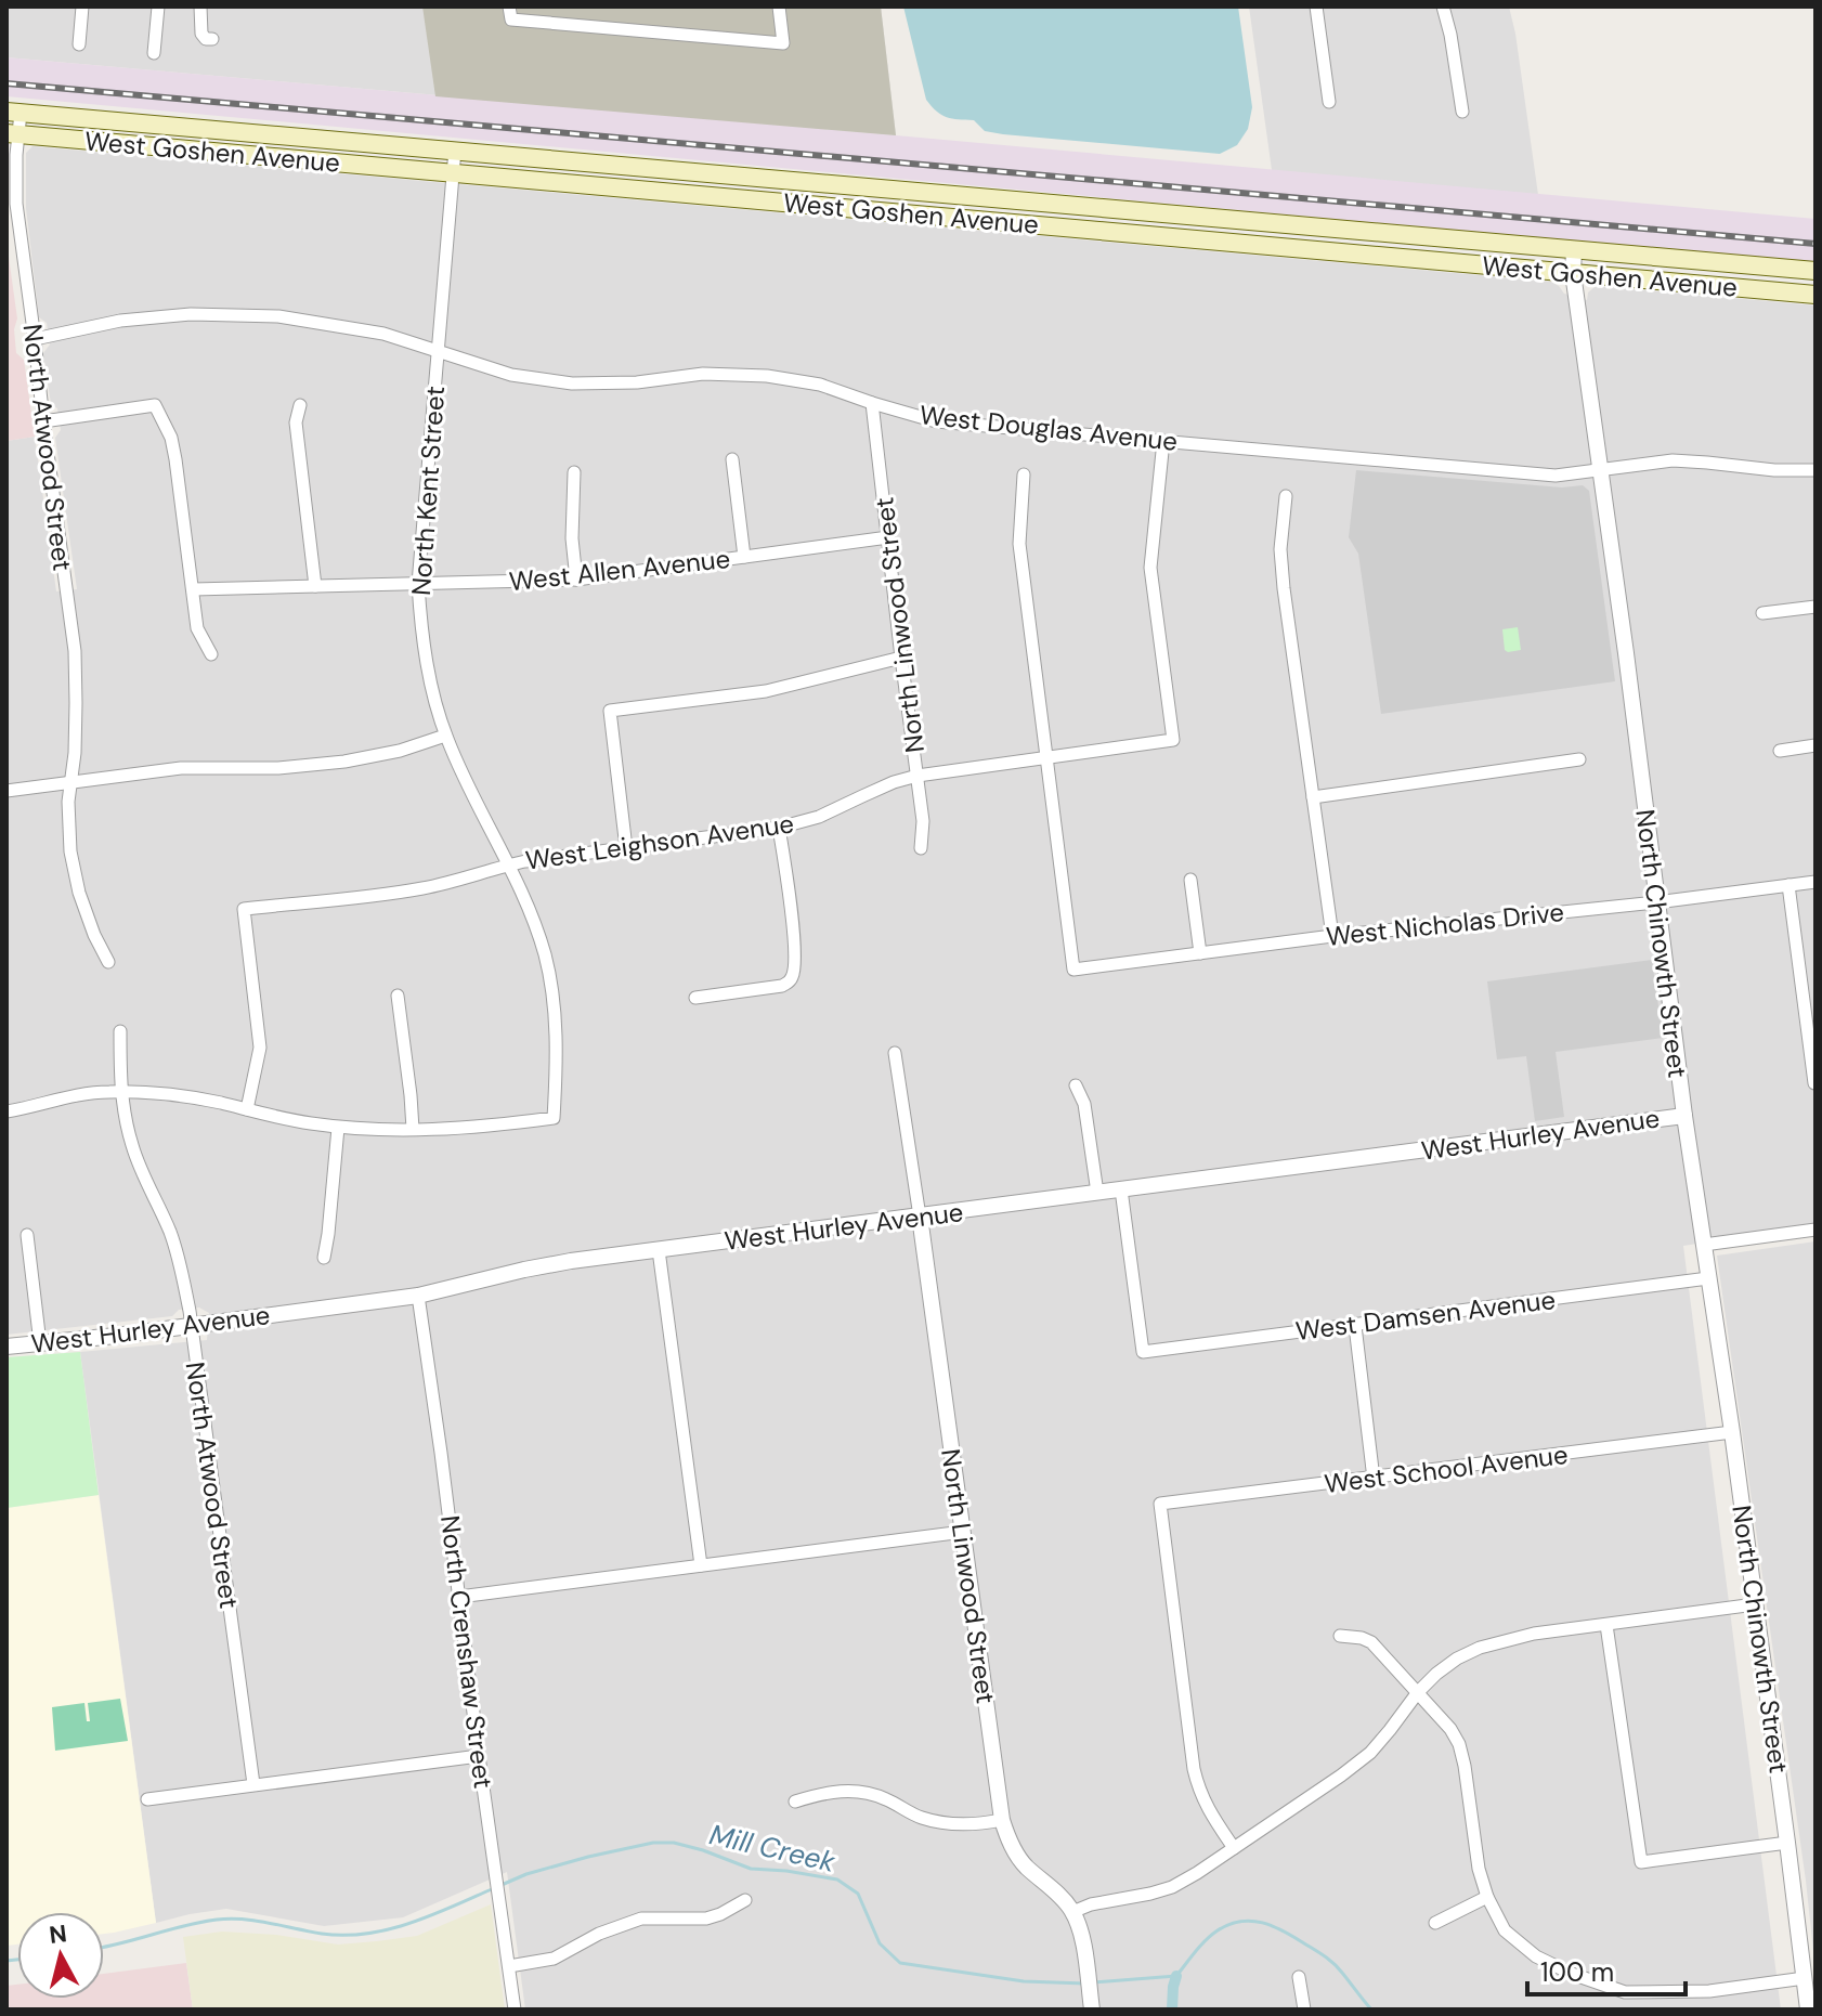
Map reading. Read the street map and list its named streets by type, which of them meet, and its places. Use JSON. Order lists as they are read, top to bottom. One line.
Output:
{"streets":{"main road":["West Goshen Avenue"],"street":["West Douglas Avenue","North Atwood Street","North Kent Street","West Allen Avenue","North Linwood Street","West Leighson Avenue","West Nicholas Drive","North Chinowth Street","West Hurley Avenue","West Damsen Avenue","West School Avenue","North Crenshaw Street"]},"crossings":[["West Goshen Avenue","North Atwood Street"],["West Goshen Avenue","North Kent Street"],["West Goshen Avenue","North Chinowth Street"],["West Douglas Avenue","North Atwood Street"],["West Douglas Avenue","North Kent Street"],["West Douglas Avenue","North Linwood Street"],["West Douglas Avenue","West Leighson Avenue"],["West Douglas Avenue","North Chinowth Street"],["North Atwood Street","West Hurley Avenue"],["North Kent Street","West Allen Avenue"],["North Kent Street","West Leighson Avenue"],["West Allen Avenue","North Linwood Street"],["North Linwood Street","West Leighson Avenue"],["North Linwood Street","West Hurley Avenue"],["West Leighson Avenue","West Nicholas Drive"],["West Nicholas Drive","North Chinowth Street"],["North Chinowth Street","West Hurley Avenue"],["North Chinowth Street","West Damsen Avenue"],["North Chinowth Street","West School Avenue"],["West Hurley Avenue","West Damsen Avenue"],["West Hurley Avenue","North Crenshaw Street"]],"water":["Mill Creek"],"scale_bar":"100 m","north":"top"}
